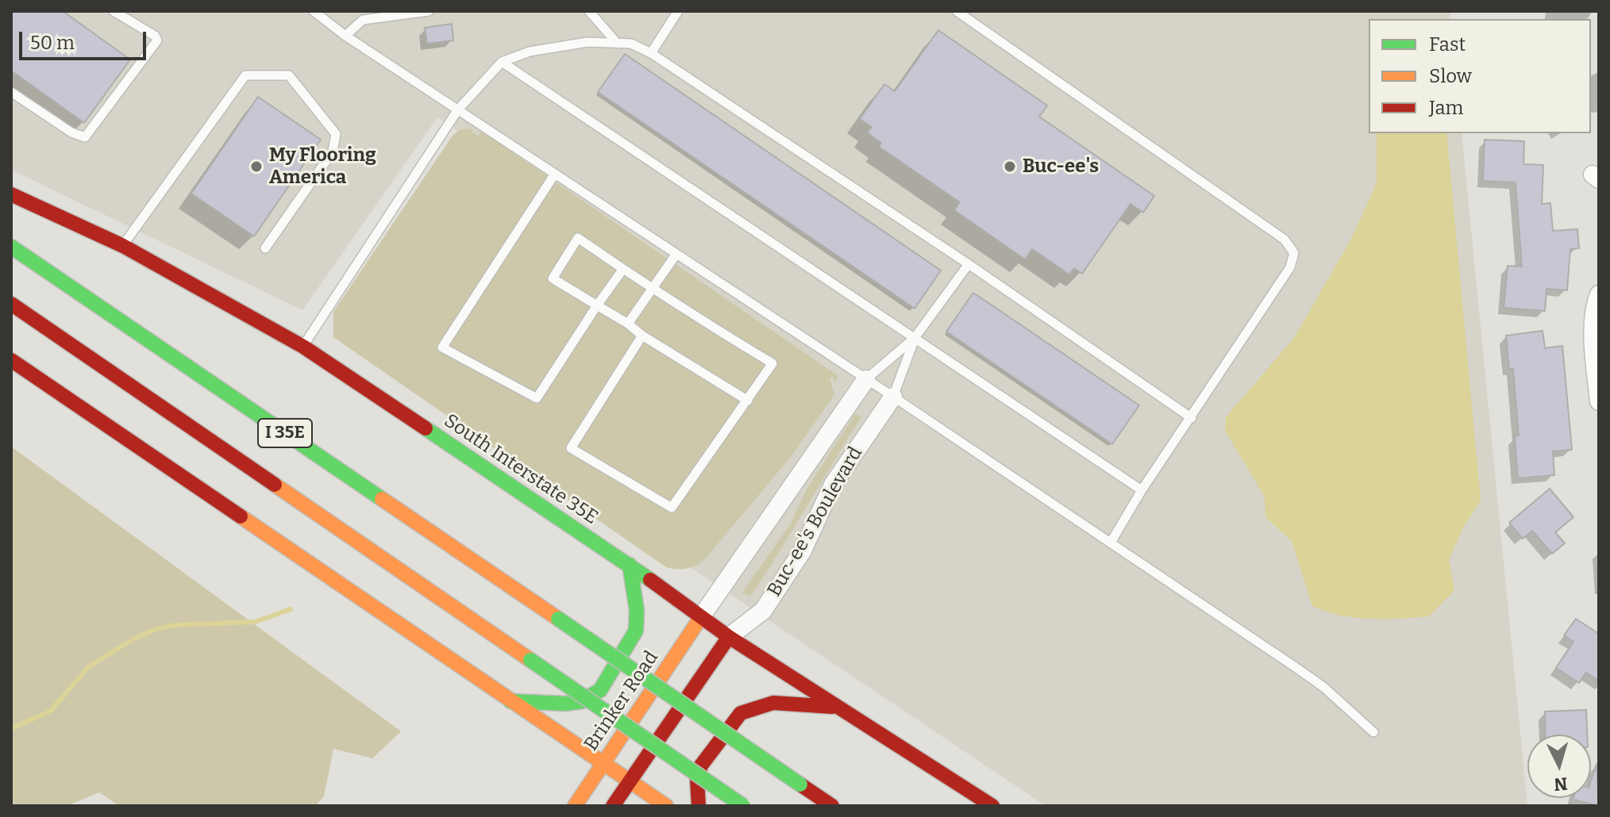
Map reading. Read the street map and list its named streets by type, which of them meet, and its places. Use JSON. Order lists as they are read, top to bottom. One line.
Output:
{"streets":{"main road":["I 35E","South Interstate 35E","Brinker Road"],"street":["Buc-ee's Boulevard"]},"crossings":[["South Interstate 35E","Buc-ee's Boulevard"],["South Interstate 35E","Brinker Road"],["Buc-ee's Boulevard","Brinker Road"]],"places":["My Flooring America","Buc-ee's"],"legend":["Fast","Slow","Jam"],"scale_bar":"50 m","north":"bottom"}
